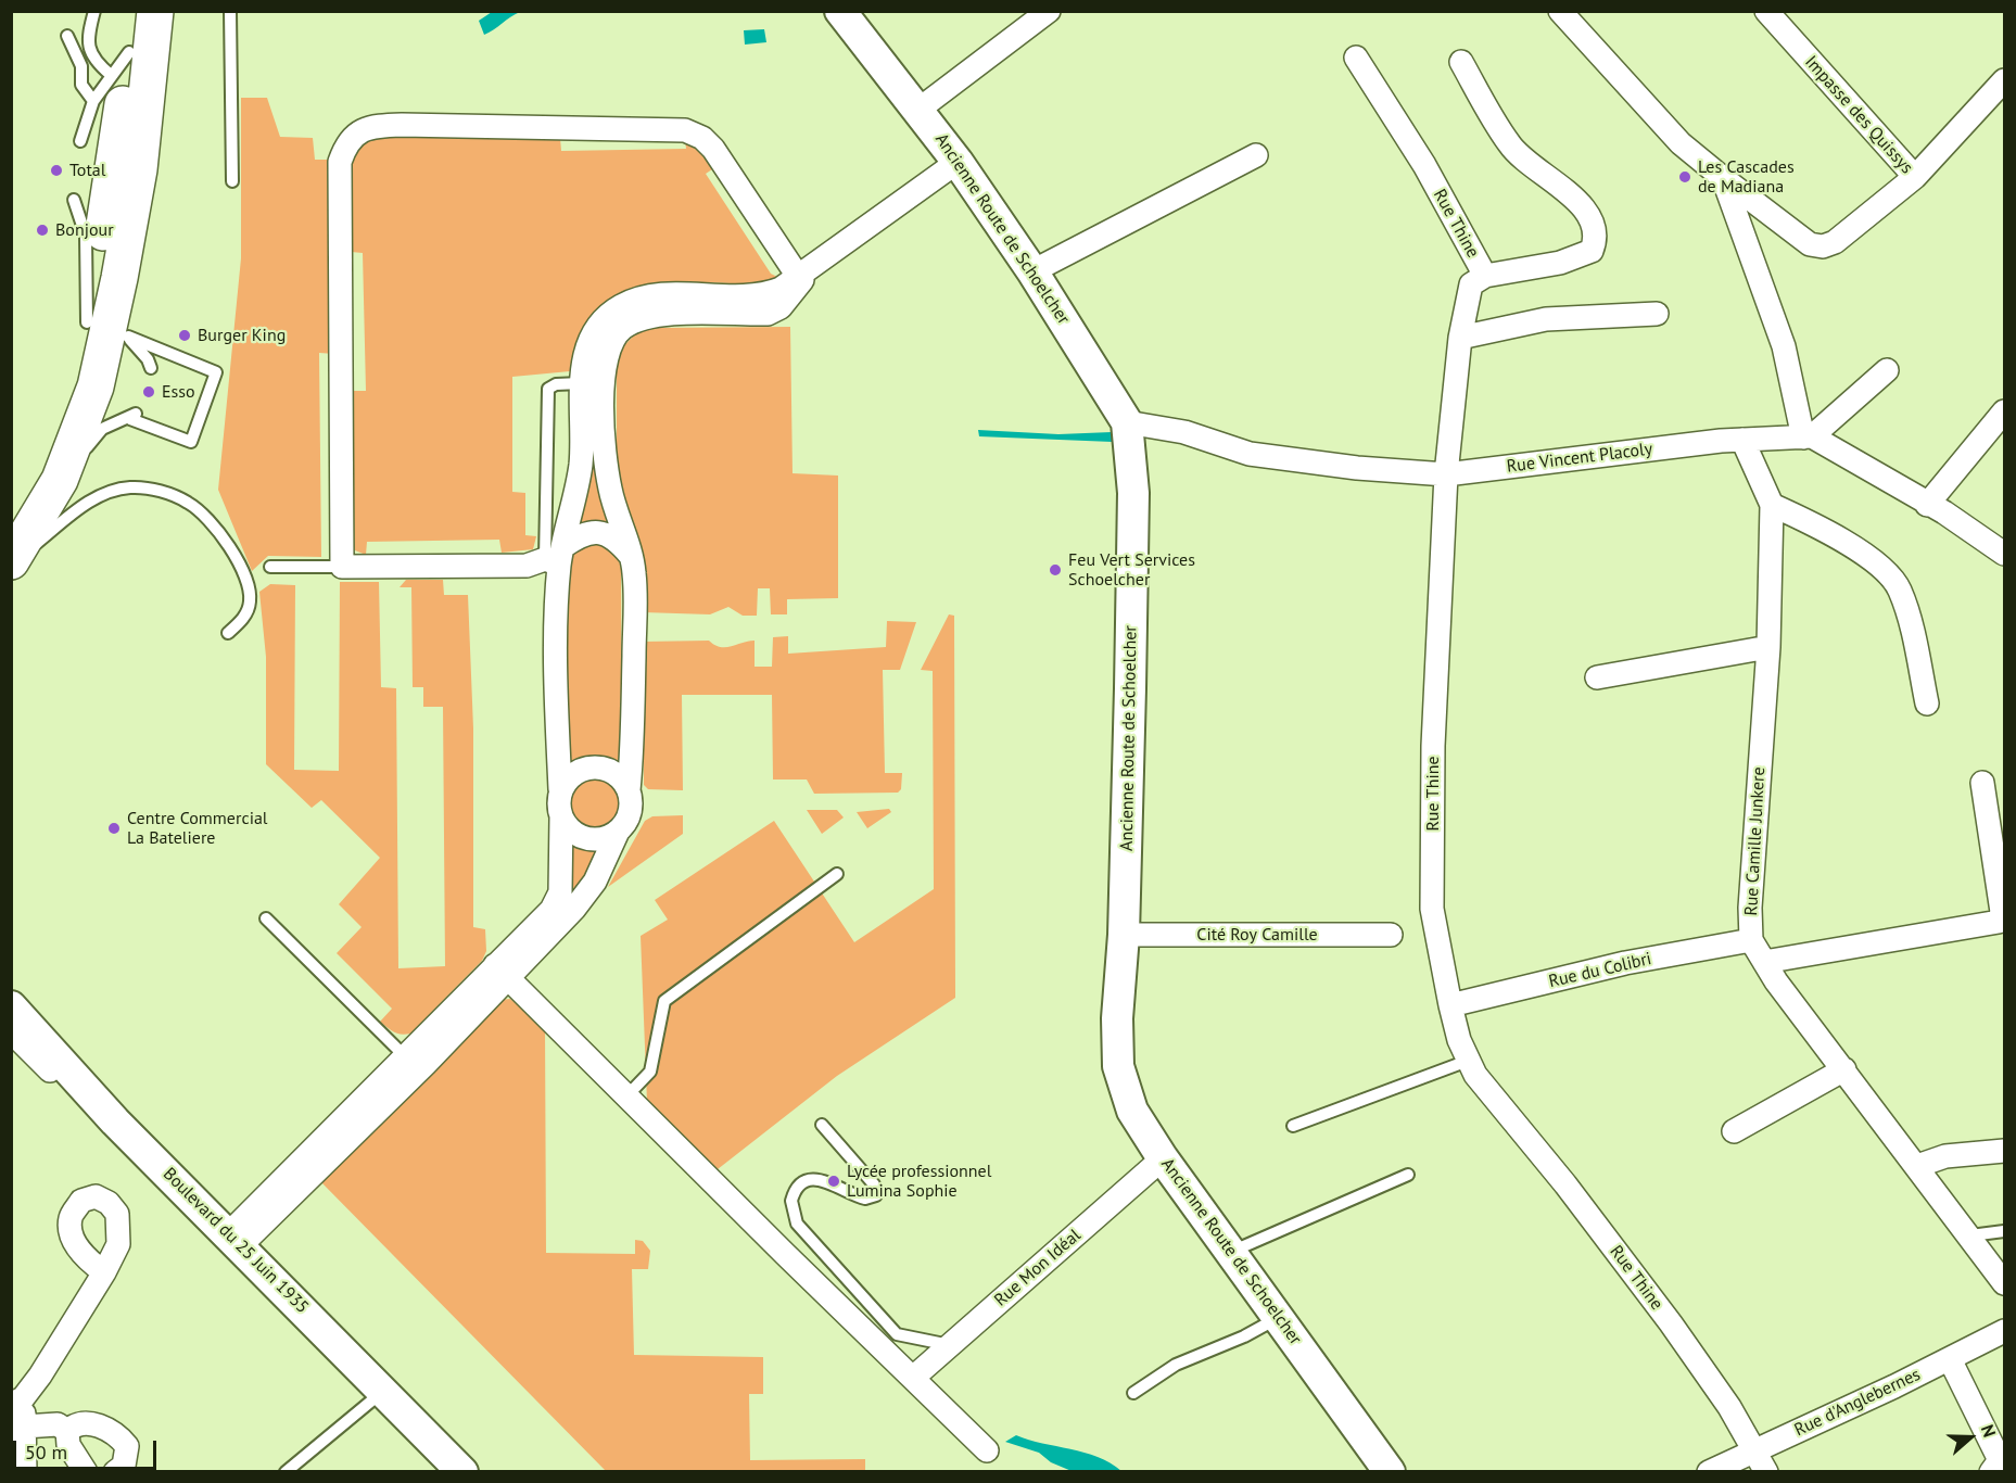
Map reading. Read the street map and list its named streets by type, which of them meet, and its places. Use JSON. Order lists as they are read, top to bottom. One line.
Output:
{"streets":{"main road":["Ancienne Route de Schoelcher","Boulevard du 25 Juin 1935"],"street":["Impasse des Quissys","Rue Thine","Rue Vincent Placoly","Rue Camille Junkere","Cité Roy Camille","Rue du Colibri","Rue Mon Idéal","Rue d'Anglebernes"]},"crossings":[["Rue Thine","Rue Vincent Placoly"],["Rue Thine","Rue du Colibri"],["Rue Thine","Rue d'Anglebernes"],["Ancienne Route de Schoelcher","Rue Vincent Placoly"],["Ancienne Route de Schoelcher","Cité Roy Camille"],["Ancienne Route de Schoelcher","Rue Mon Idéal"],["Rue Vincent Placoly","Rue Camille Junkere"],["Rue Camille Junkere","Rue du Colibri"]],"places":["Total","Les Cascades de Madiana","Bonjour","Burger King","Esso","Feu Vert Services Schoelcher","Centre Commercial La Bateliere","Lycée professionnel Lumina Sophie"],"scale_bar":"50 m","north":"right"}
